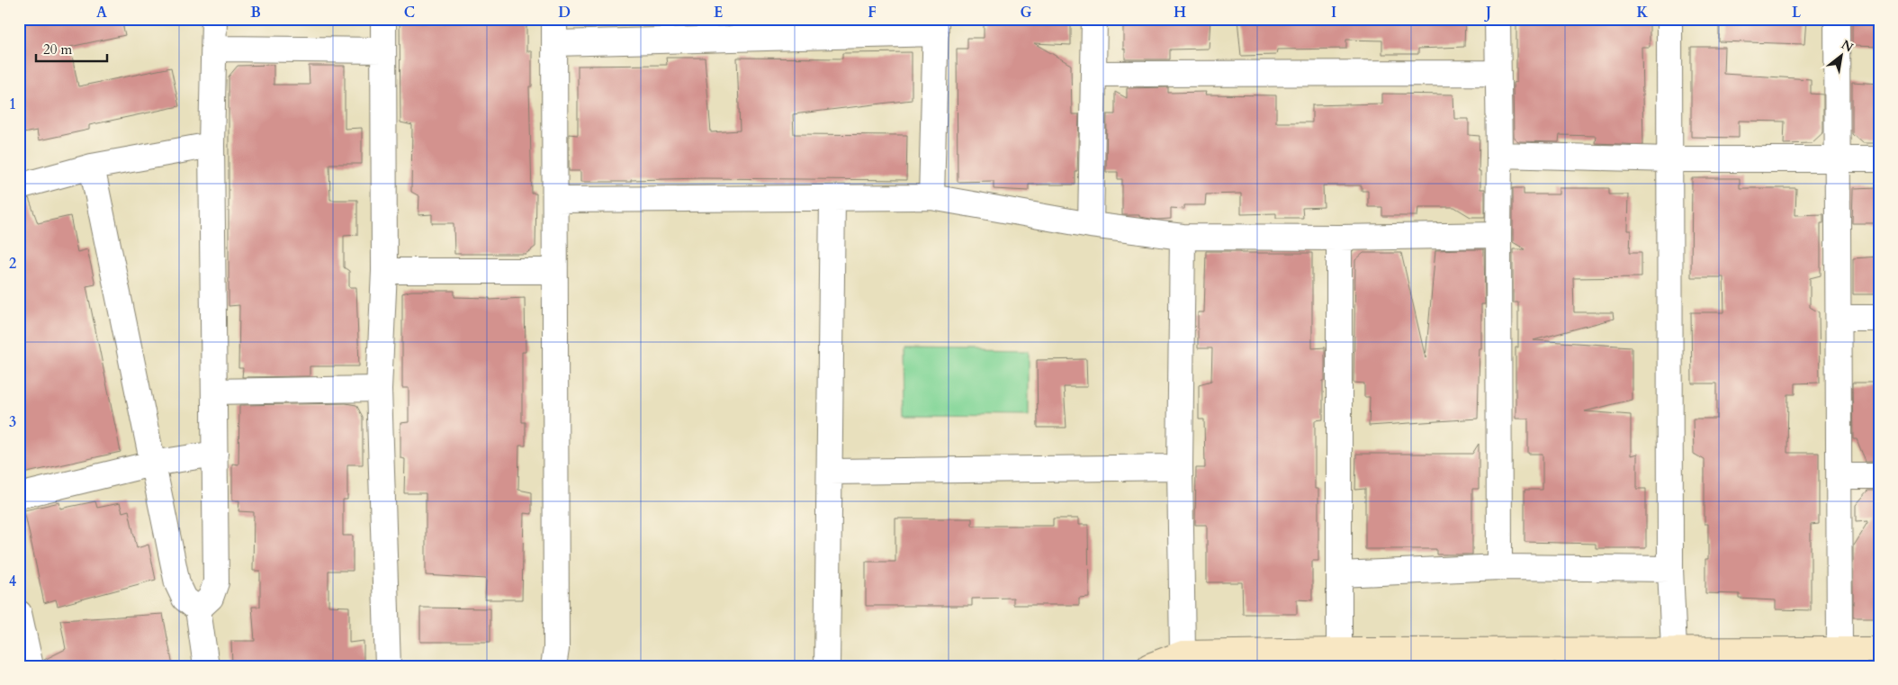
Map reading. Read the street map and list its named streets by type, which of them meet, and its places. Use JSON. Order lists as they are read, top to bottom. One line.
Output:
{"scale_bar":"20 m","north":"top right","grid":{"columns":["A","B","C","D","E","F","G","H","I","J","K","L"],"rows":["1","2","3","4"]}}
